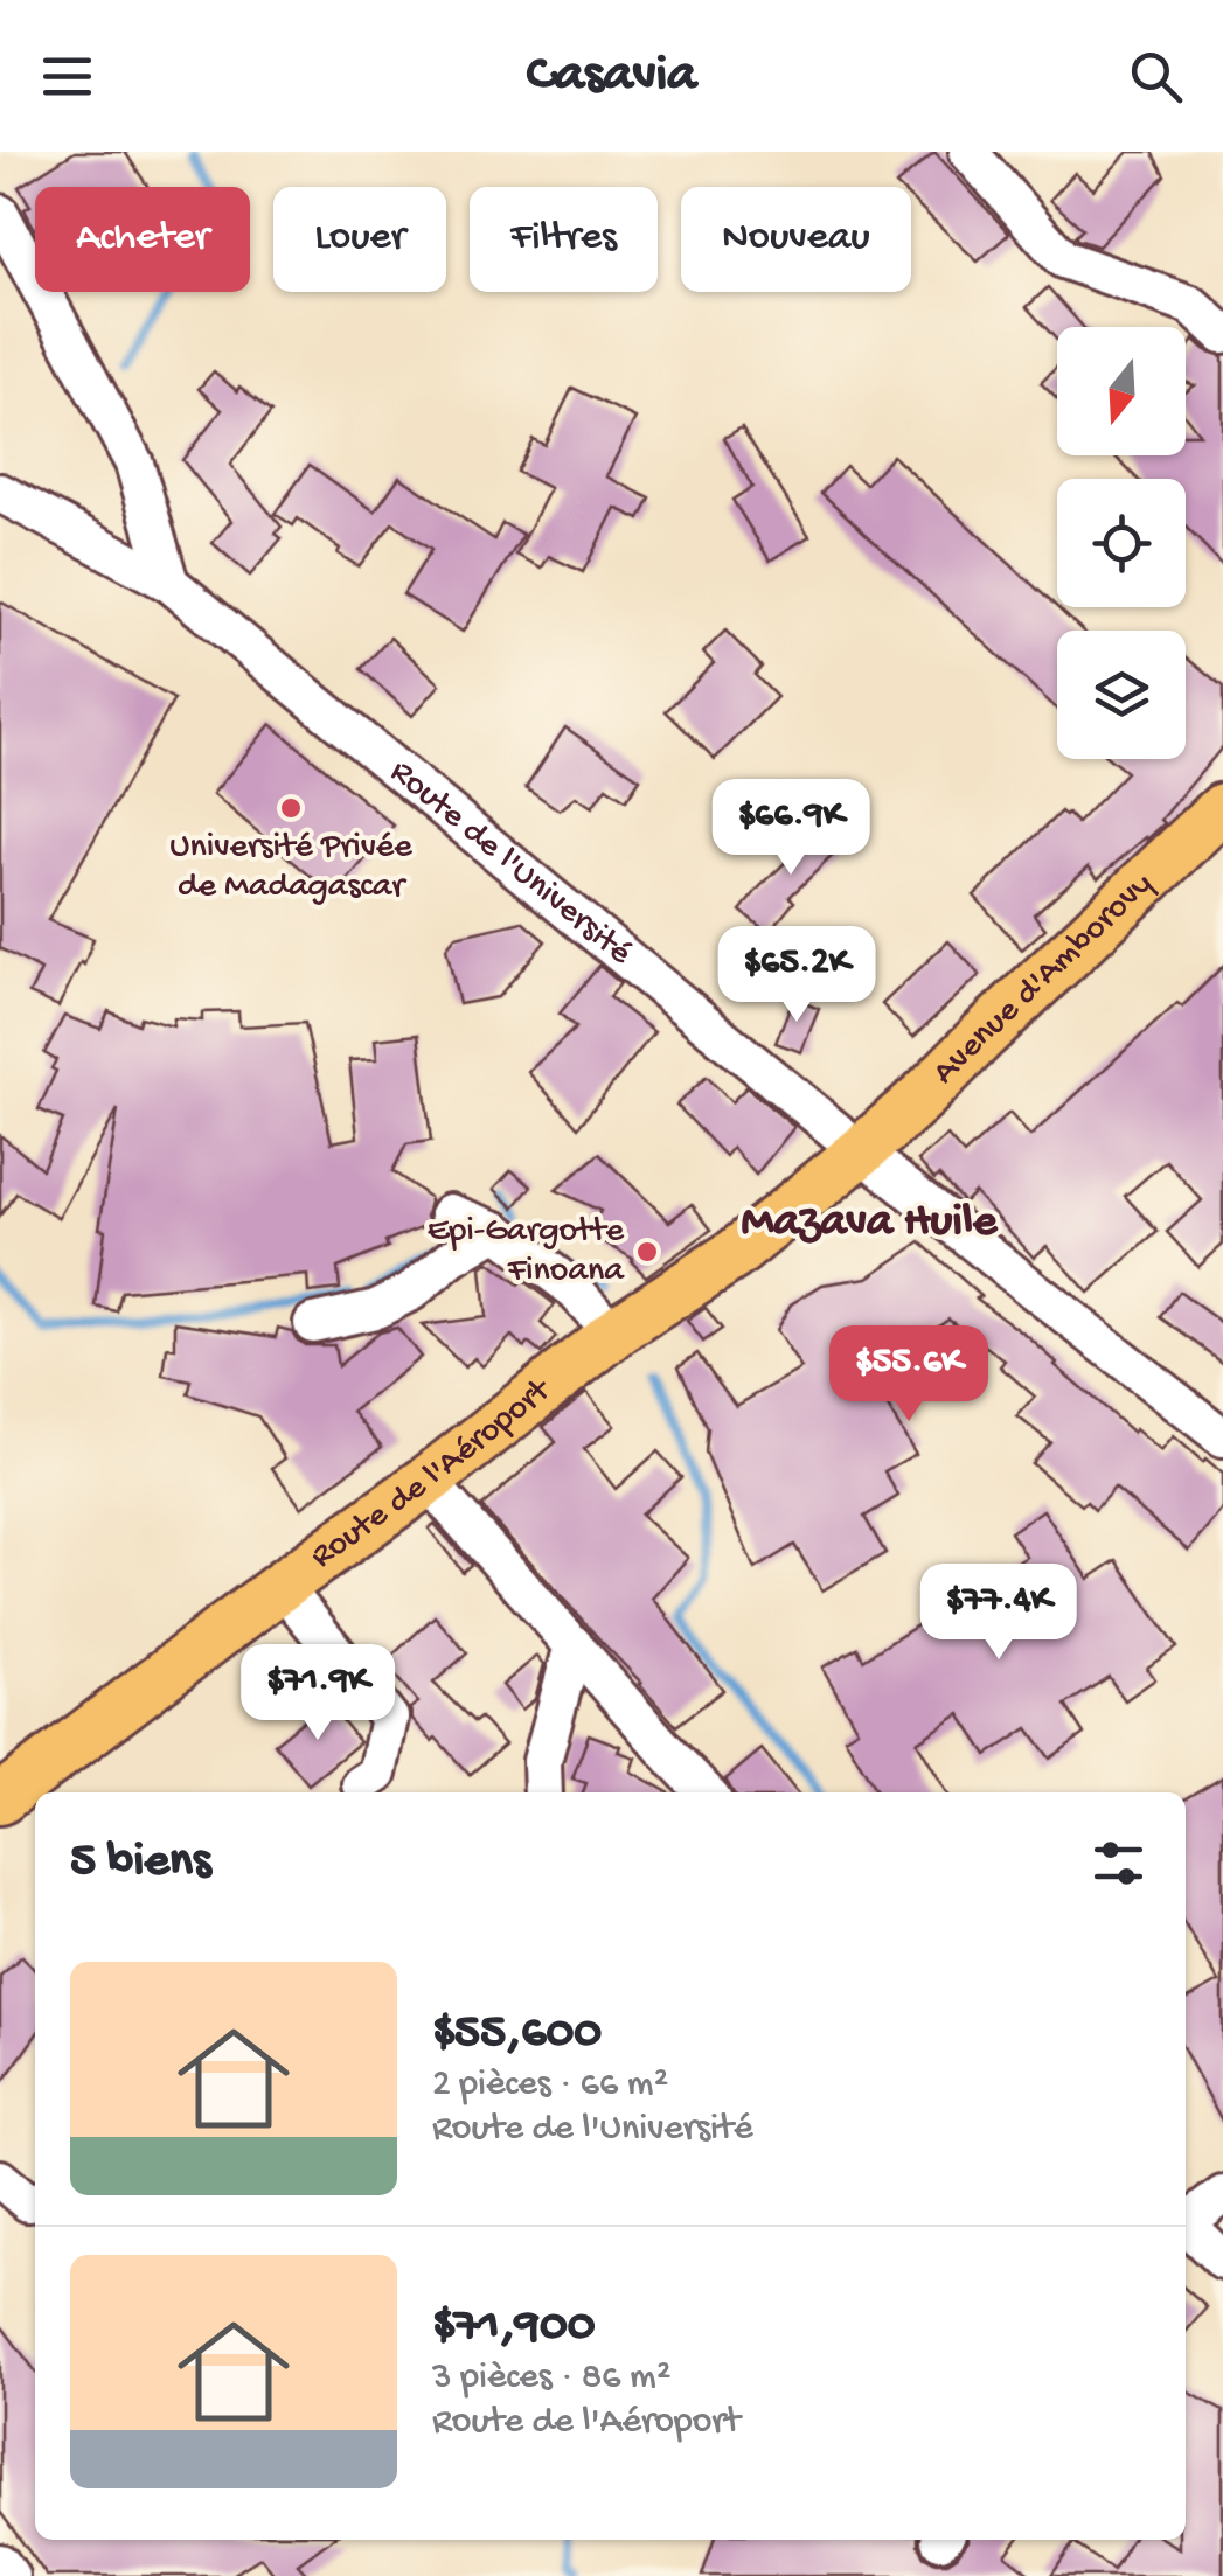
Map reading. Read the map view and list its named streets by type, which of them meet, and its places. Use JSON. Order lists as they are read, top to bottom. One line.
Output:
{"streets":{"main road":["Avenue d'Amborovy","Route de l'Aéroport"],"street":["Route de l'Université"]},"crossings":[["Route de l'Université","Avenue d'Amborovy"],["Route de l'Université","Route de l'Aéroport"],["Avenue d'Amborovy","Route de l'Aéroport"]],"districts":["Mazava Huile"],"places":["Université Privée de Madagascar","Epi-Gargotte Finoana"],"north":"bottom","page":{"header":"Casavia","chip":["Acheter","Louer","Filtres","Nouveau"],"price":["$66.9K","$65.2K","$55.6K","$77.4K","$71.9K"],"heading":"5 biens","list":[{"name":"$55,600","note":"2 pièces · 66 m² · Route de l'Université"},{"name":"$71,900","note":"3 pièces · 86 m² · Route de l'Aéroport"}]}}
